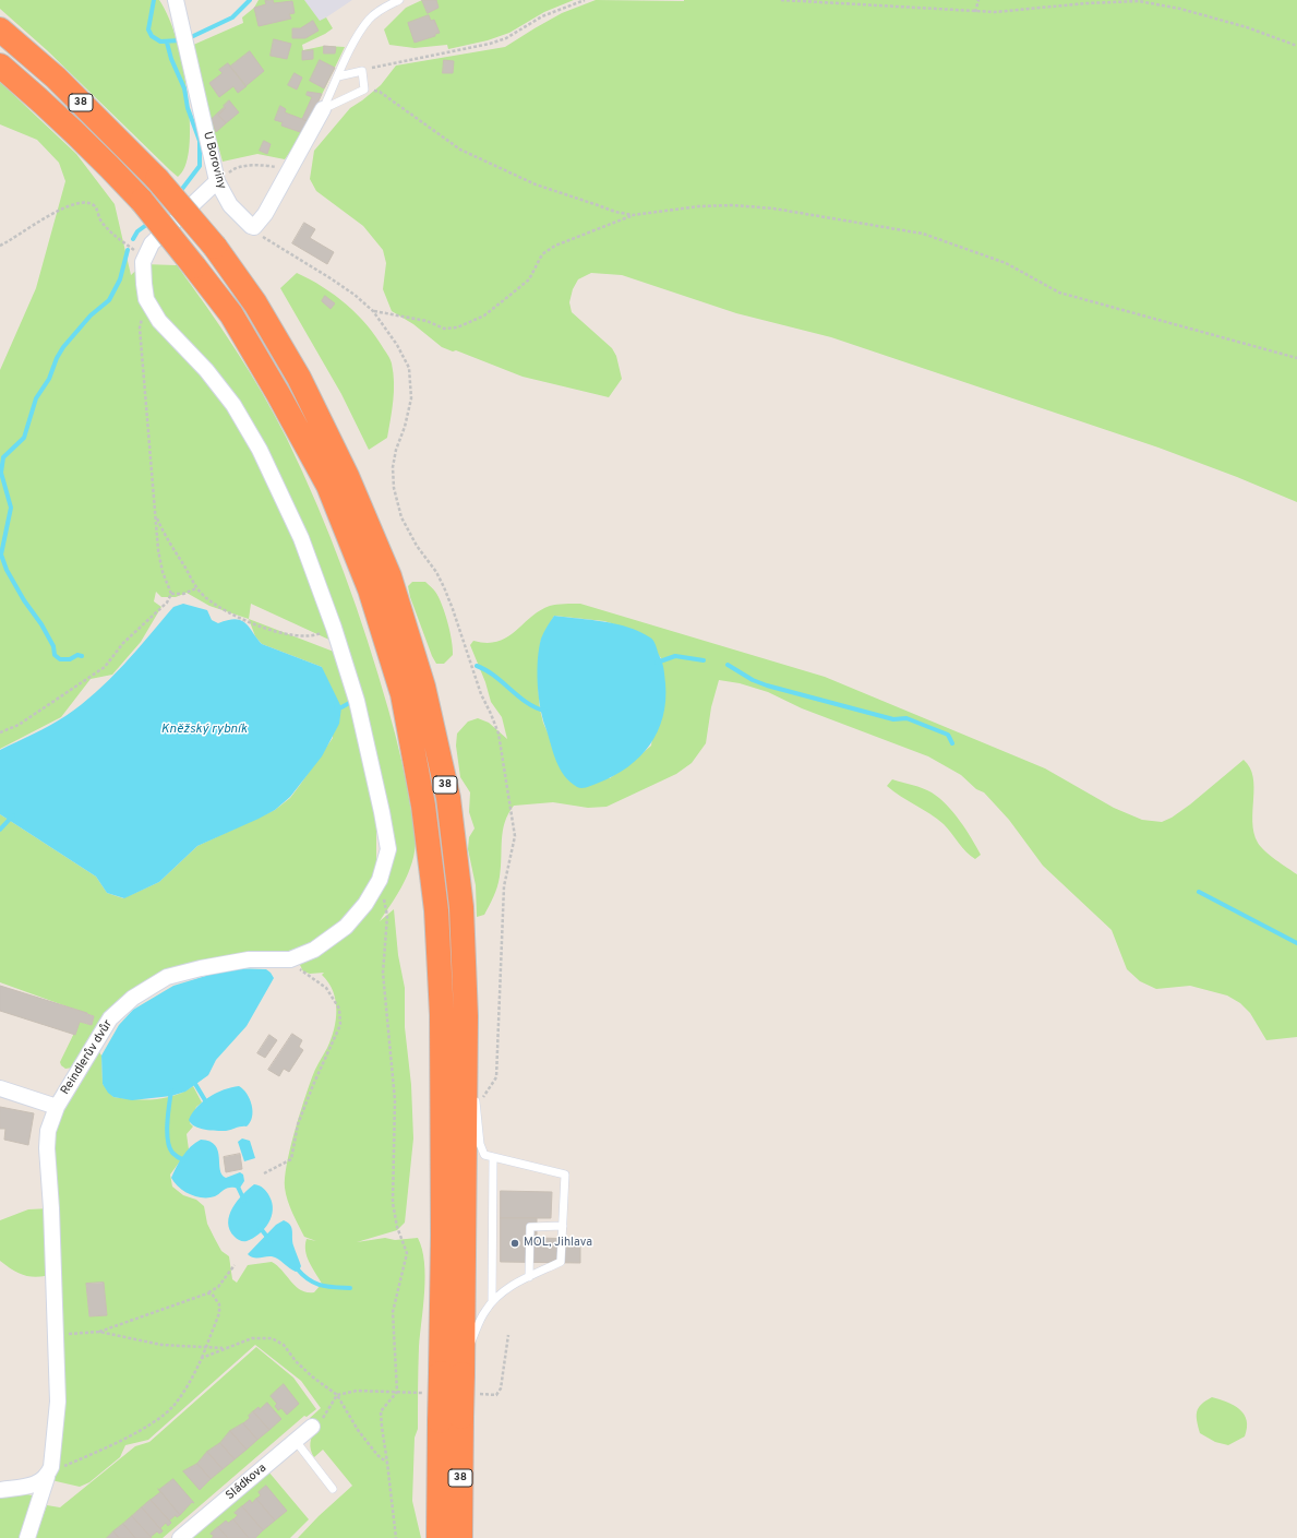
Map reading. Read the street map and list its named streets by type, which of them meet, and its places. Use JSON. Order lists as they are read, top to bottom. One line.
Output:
{"streets":{"highway":["38"],"street":["U Boroviny","Reindlerův dvůr","Sládkova"]},"water":["Kněžský rybník"],"places":["MOL, Jihlava"]}
